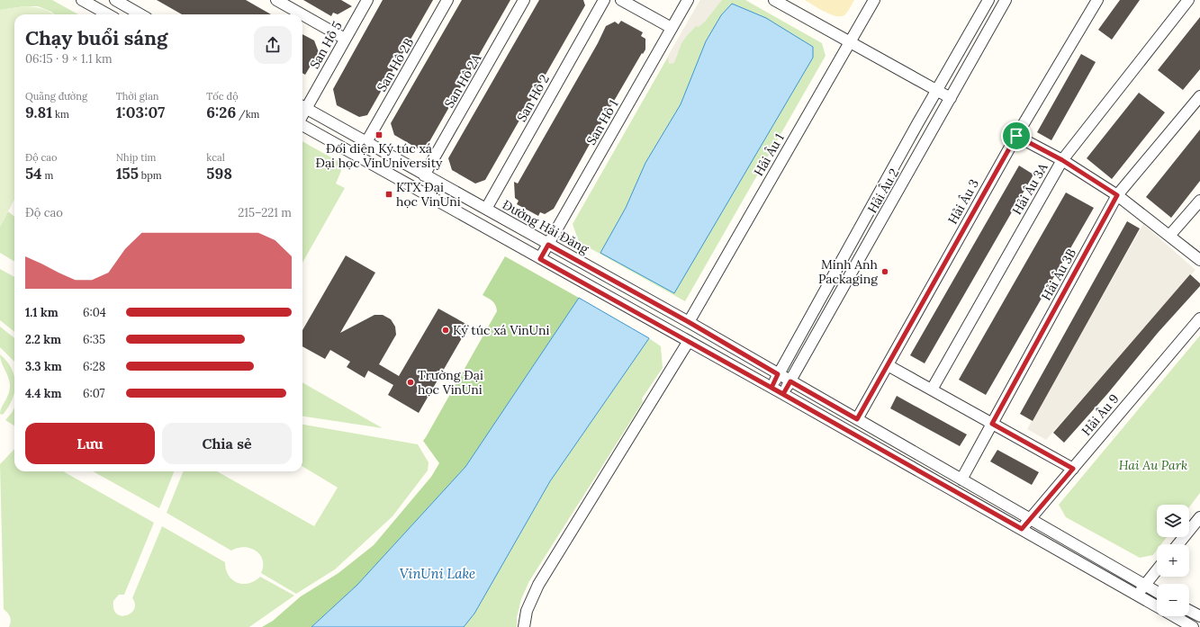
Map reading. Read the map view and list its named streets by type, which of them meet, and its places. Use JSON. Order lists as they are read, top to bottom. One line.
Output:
{"streets":{"street":["San Hô 5","San Hô 2B","San Hô 2A","San Hô 2","San Hô 1","Hải Âu 1","Hải Âu 3A","Hải Âu 2","Hải Âu 3","Đường Hải Đăng","Hải Âu 3B","Hải Âu 9"]},"crossings":[["San Hô 5","Đường Hải Đăng"],["San Hô 2B","Đường Hải Đăng"],["San Hô 2A","Đường Hải Đăng"],["San Hô 2","Đường Hải Đăng"],["San Hô 1","Đường Hải Đăng"],["Hải Âu 1","Đường Hải Đăng"],["Hải Âu 2","Đường Hải Đăng"],["Hải Âu 3","Đường Hải Đăng"],["Đường Hải Đăng","Hải Âu 3B"],["Đường Hải Đăng","Hải Âu 9"]],"water":["VinUni Lake"],"parks":["Hai Au Park"],"places":{"transit":["Đối diện Ký túc xá Đại học VinUniversity","KTX Đại học VinUni"],"other":["Minh Anh Packaging","Ký túc xá VinUni","Trường Đại học VinUni"]},"page":{"heading":["Chạy buổi sáng","06:15 · 9 × 1.1 km"],"stats":[["Quãng đường","9.81 km"],["Thời gian","1:03:07"],["Tốc độ","6:26 /km"],["Độ cao","54 m"],["Nhịp tim","155 bpm"],["kcal","598"]],"chart":["Độ cao","215–221 m"],"list":[{"name":"1.1 km","note":"6:04"},{"name":"2.2 km","note":"6:35"},{"name":"3.3 km","note":"6:28"},{"name":"4.4 km","note":"6:07"}],"buttons":["Lưu","Chia sẻ"],"map_buttons":["+","−"]}}
